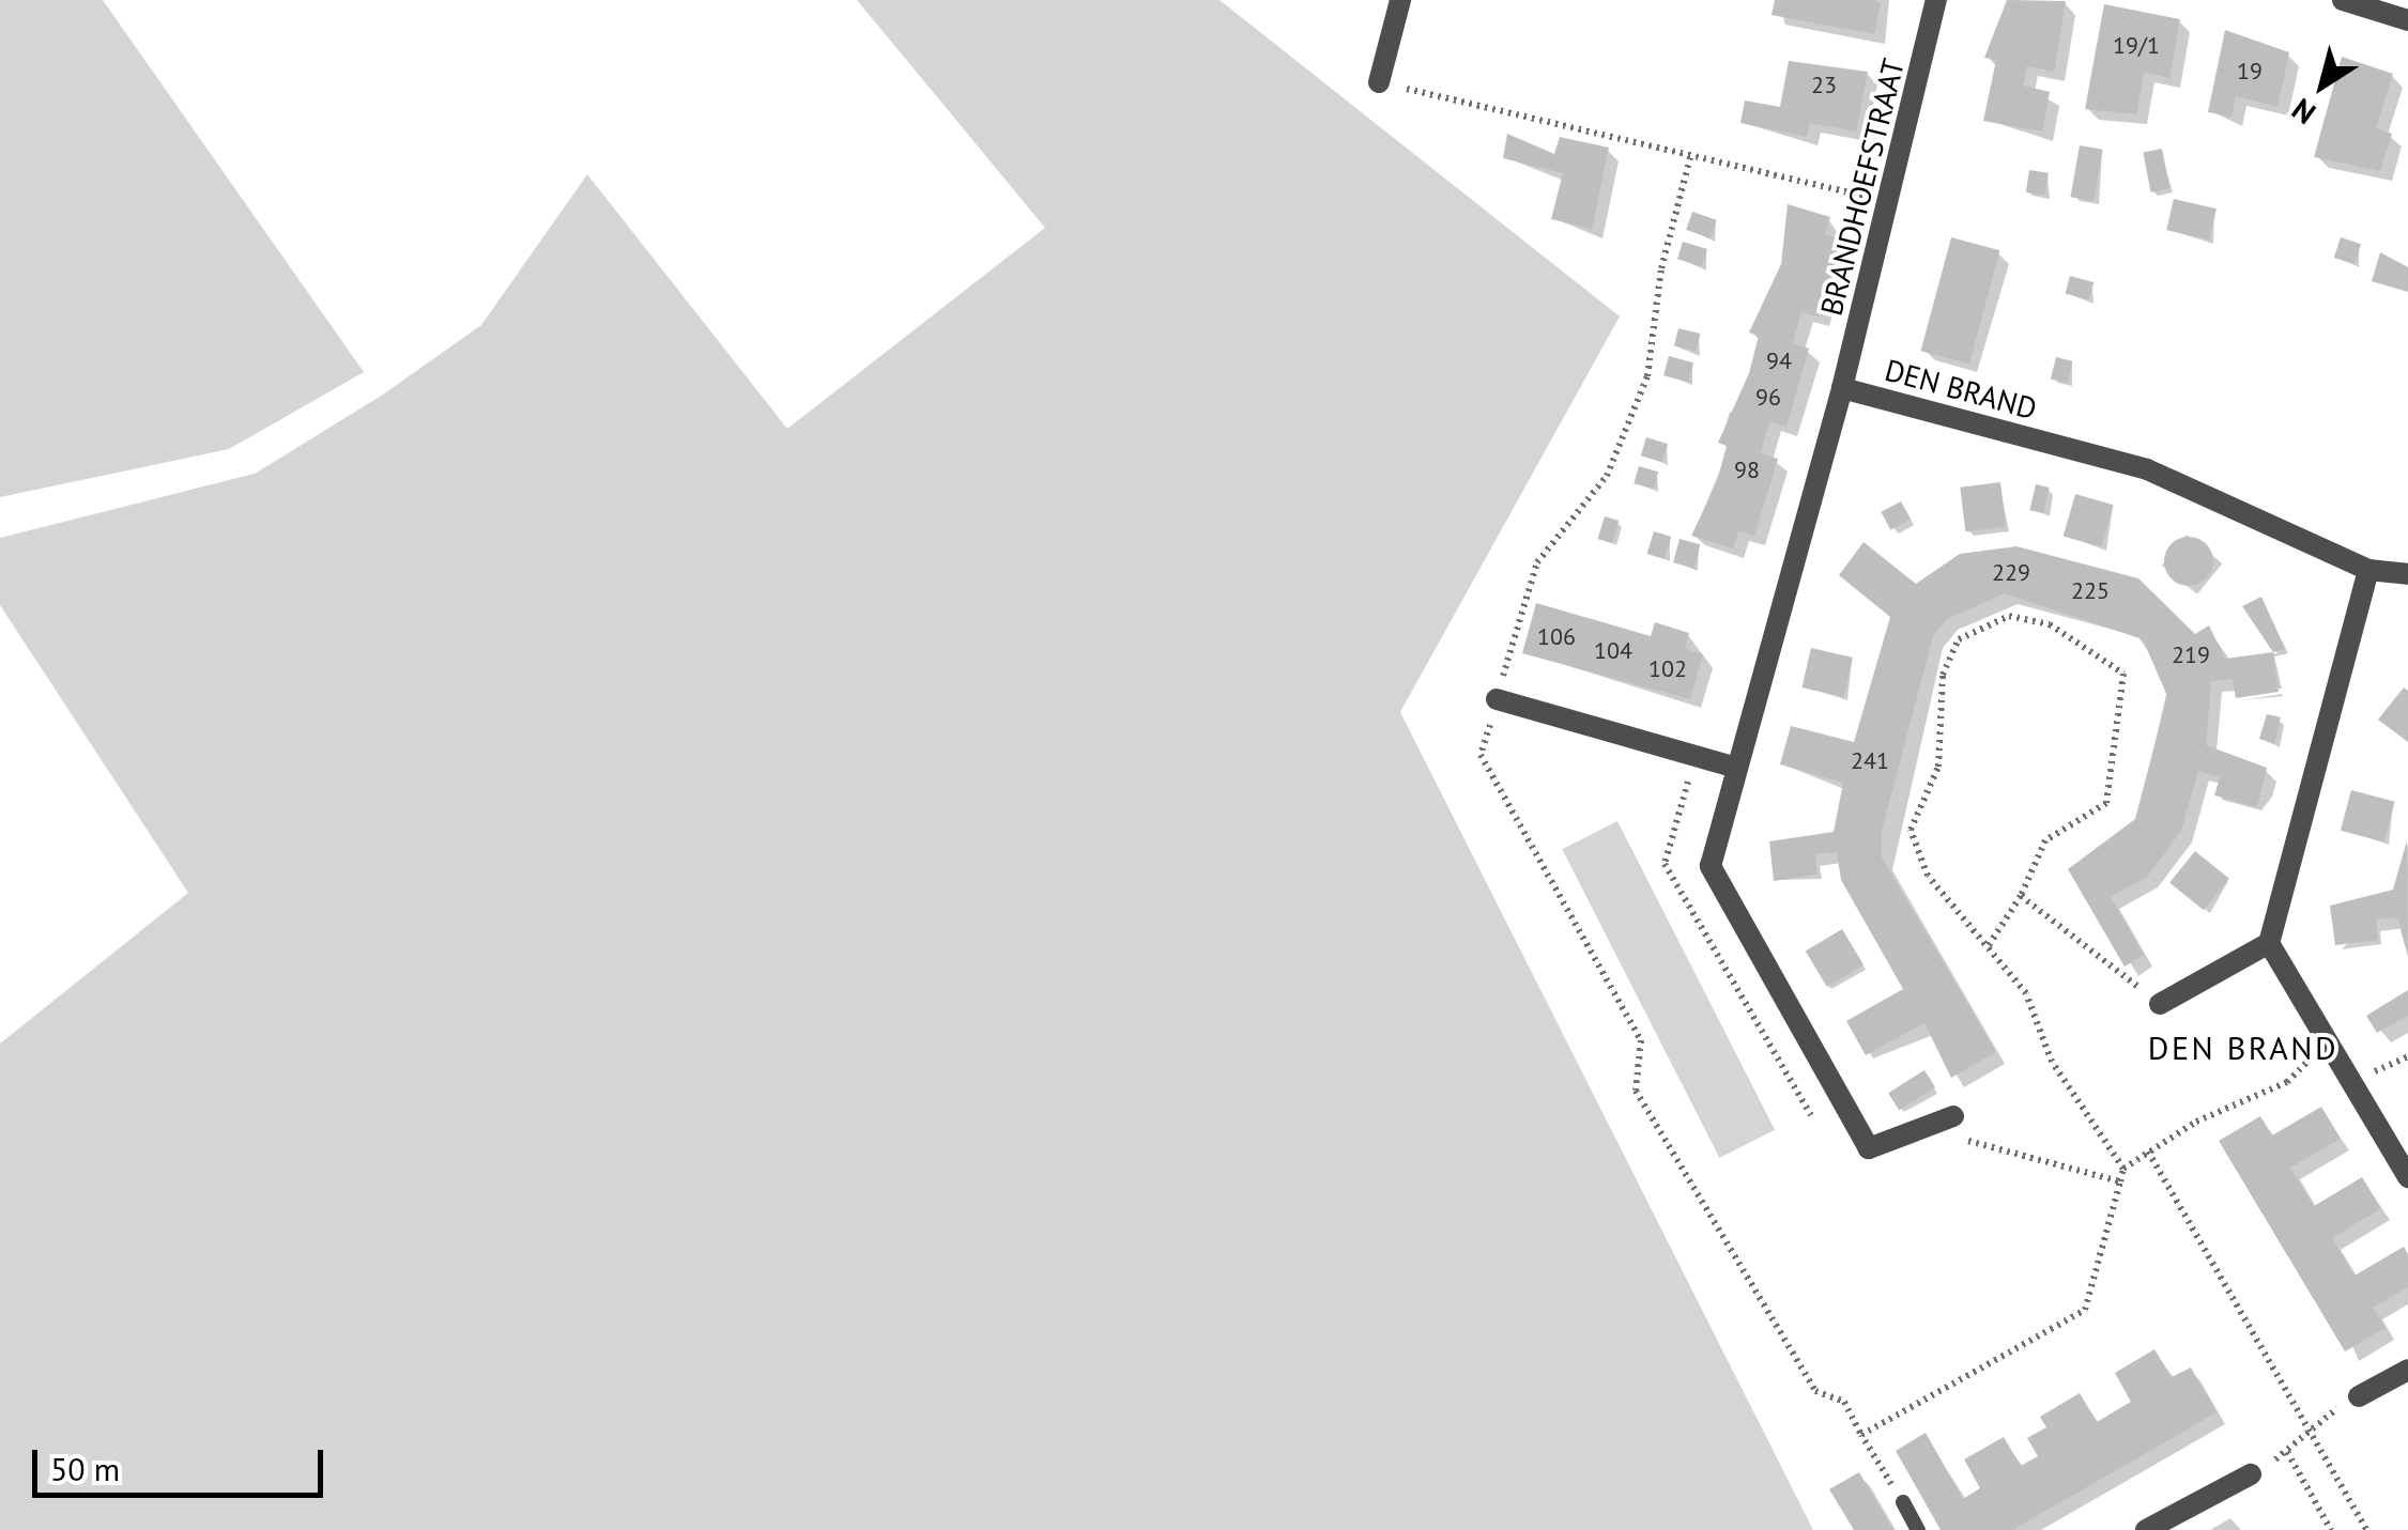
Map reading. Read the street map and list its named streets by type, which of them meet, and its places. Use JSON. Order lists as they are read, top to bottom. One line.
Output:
{"streets":{"street":["BRANDHOEFSTRAAT","DEN BRAND"]},"crossings":[["BRANDHOEFSTRAAT","DEN BRAND"]],"districts":["DEN BRAND"],"house_numbers":["19/1","19","23","94","96","98","229","225","106","104","219","102","241"],"scale_bar":"50 m","north":"bottom left"}
